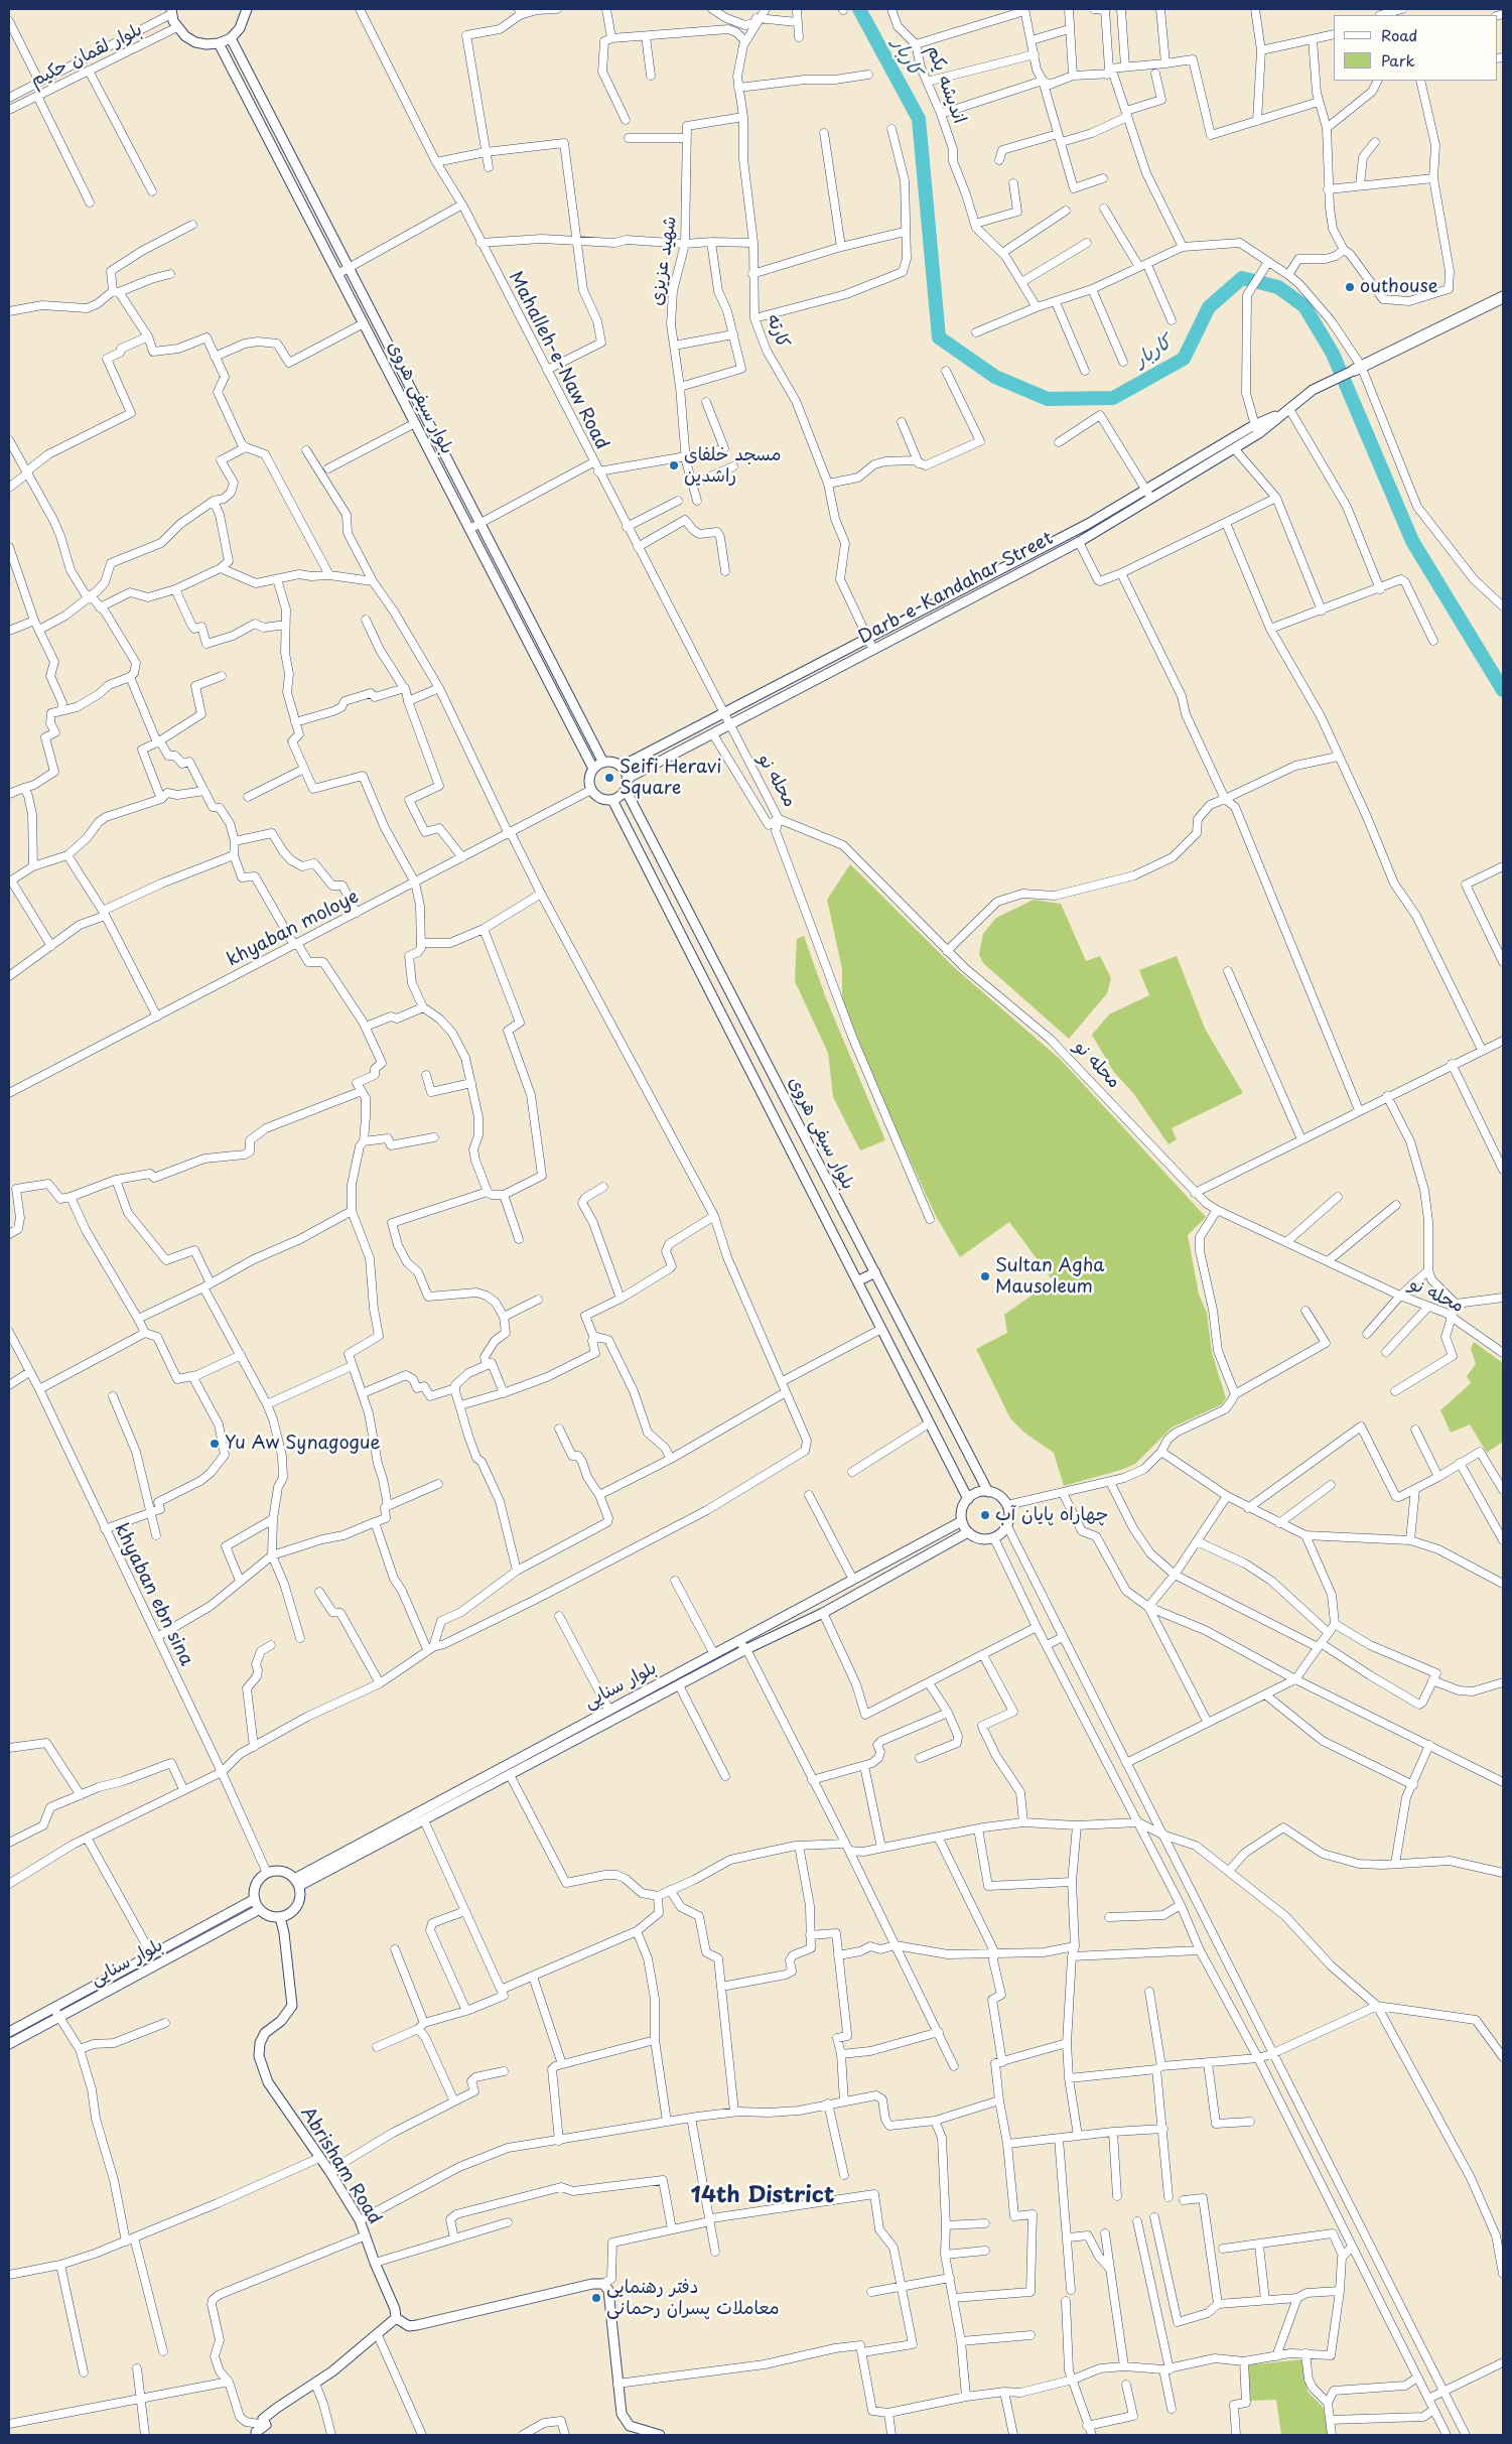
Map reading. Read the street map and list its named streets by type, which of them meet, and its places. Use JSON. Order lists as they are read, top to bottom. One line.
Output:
{"streets":{"main road":["بلوار سیفی هروی","Darb-e-Kandahar Street","بلوار سنایی","Abrisham Road"],"street":["بلوار لقمان حکیم","اندیشه یکم","شهید عزیزی","کارته","Mahalleh-e-Naw Road","محله نو","khyaban moloye","khyaban ebn sina"]},"crossings":[["کارته","Darb-e-Kandahar Street"],["Mahalleh-e-Naw Road","Darb-e-Kandahar Street"],["Mahalleh-e-Naw Road","محله نو"],["بلوار سیفی هروی","Darb-e-Kandahar Street"],["بلوار سیفی هروی","khyaban moloye"],["بلوار سیفی هروی","بلوار سنایی"],["Darb-e-Kandahar Street","محله نو"],["Darb-e-Kandahar Street","khyaban moloye"],["khyaban ebn sina","بلوار سنایی"],["khyaban ebn sina","Abrisham Road"],["بلوار سنایی","Abrisham Road"]],"districts":["14th District"],"water":["کاربار"],"places":["outhouse","مسجد خلفای راشدین","Seifi Heravi Square","Sultan Agha Mausoleum","Yu Aw Synagogue","چهاراه پایان آب","دفتر رهنمایی معاملات پسران رحمانی"],"legend":["Road","Park"]}
